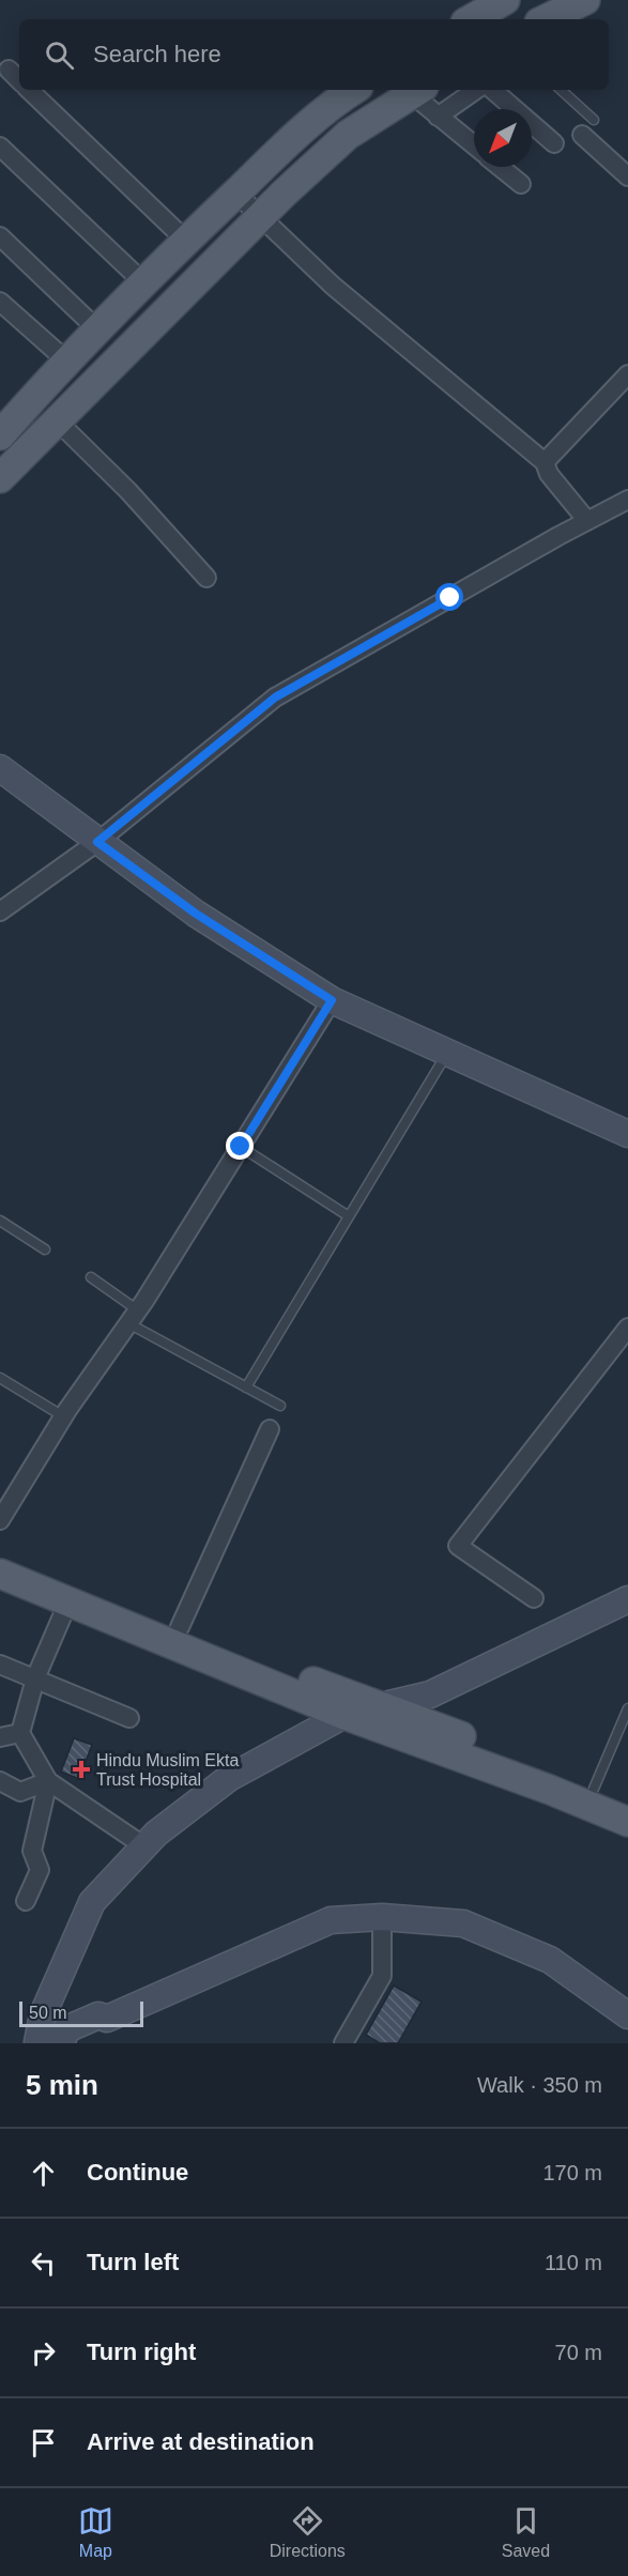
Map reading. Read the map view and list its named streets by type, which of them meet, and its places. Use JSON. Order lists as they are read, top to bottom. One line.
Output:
{"places":{"health":["Hindu Muslim Ekta Trust Hospital"]},"scale_bar":"50 m","north":"bottom left","page":{"search":"Search here","scale":"50 m","heading":["5 min","Walk · 350 m"],"list":[["Continue","170 m"],["Turn left","110 m"],["Turn right","70 m"],"Arrive at destination"],"nav":["Map","Directions","Saved"]}}
